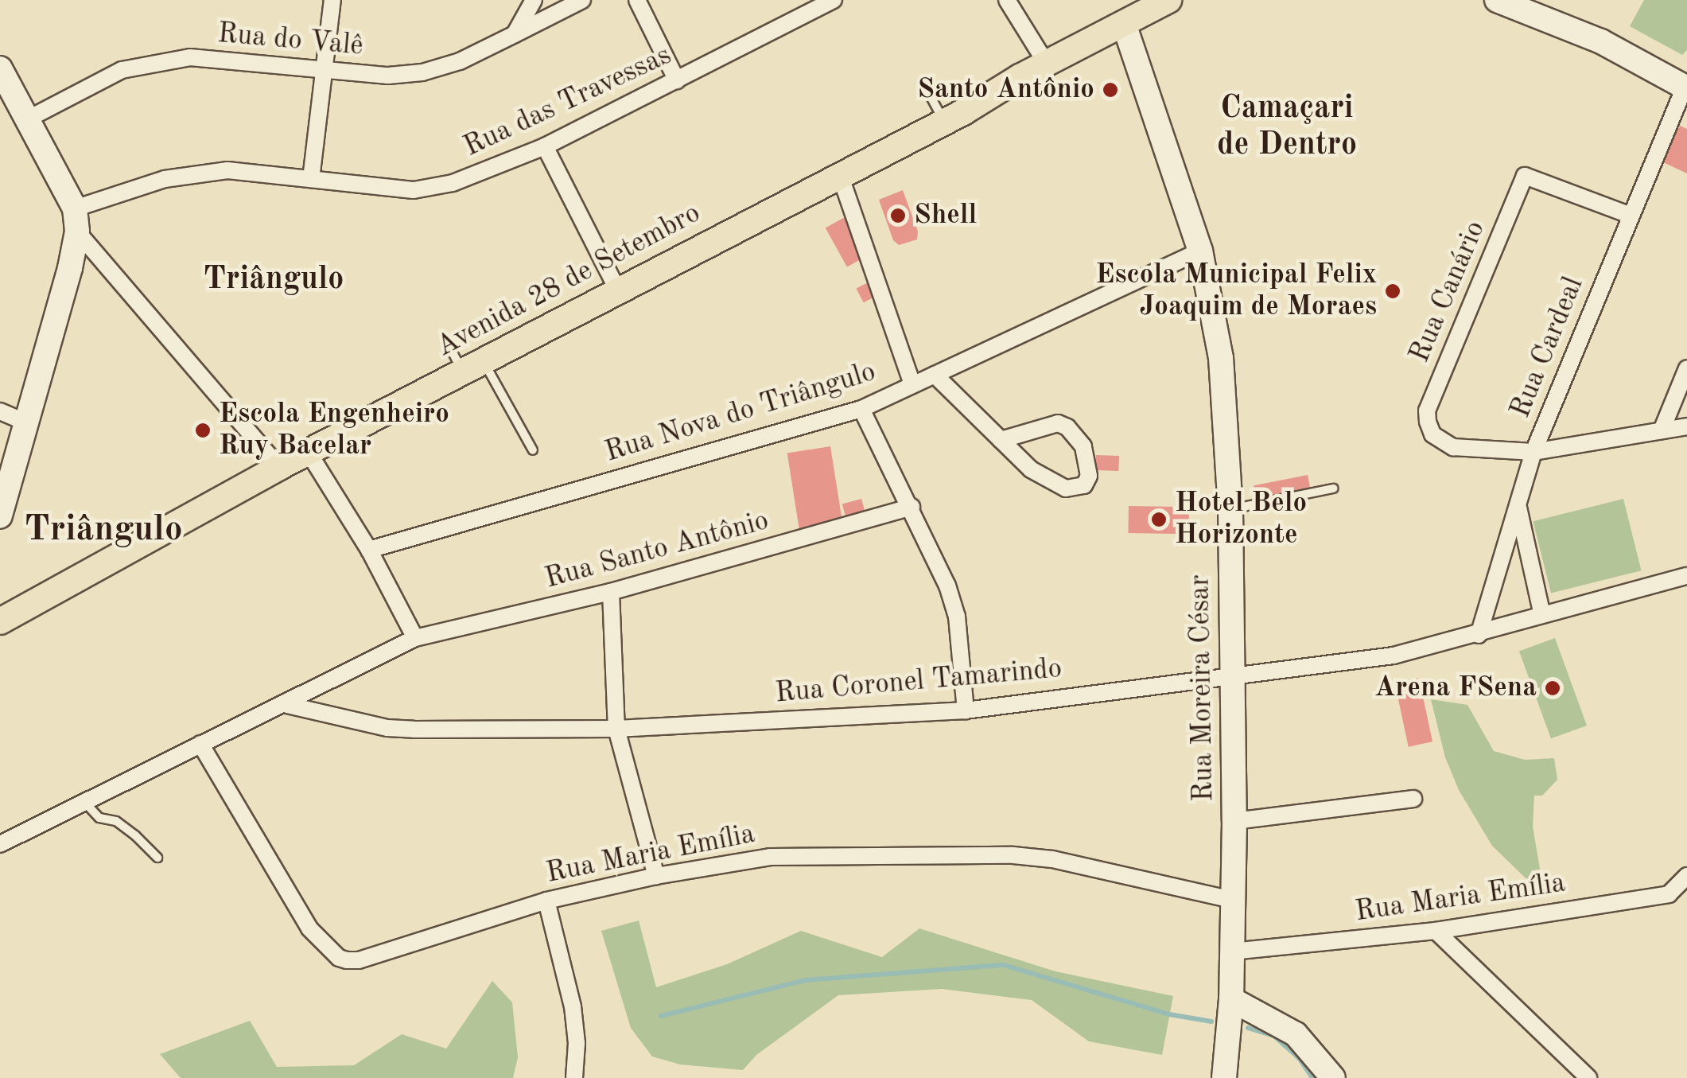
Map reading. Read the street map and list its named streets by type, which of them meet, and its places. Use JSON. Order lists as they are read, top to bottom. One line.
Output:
{"streets":{"main road":["Avenida 28 de Setembro"],"street":["Rua do Valê","Rua das Travessas","Rua Canário","Rua Cardeal","Rua Nova do Triângulo","Rua Santo Antônio","Rua Coronel Tamarindo","Rua Moreira César","Rua Maria Emília"]},"crossings":[["Avenida 28 de Setembro","Rua Moreira César"],["Rua Canário","Rua Cardeal"],["Rua Cardeal","Rua Coronel Tamarindo"],["Rua Nova do Triângulo","Rua Moreira César"],["Rua Santo Antônio","Rua Coronel Tamarindo"],["Rua Santo Antônio","Rua Maria Emília"],["Rua Coronel Tamarindo","Rua Moreira César"],["Rua Moreira César","Rua Maria Emília"]],"districts":["Camaçari de Dentro","Triângulo","Triângulo"],"places":["Santo Antônio","Shell","Escola Municipal Felix Joaquim de Moraes","Escola Engenheiro Ruy Bacelar","Hotel Belo Horizonte","Arena FSena"]}
